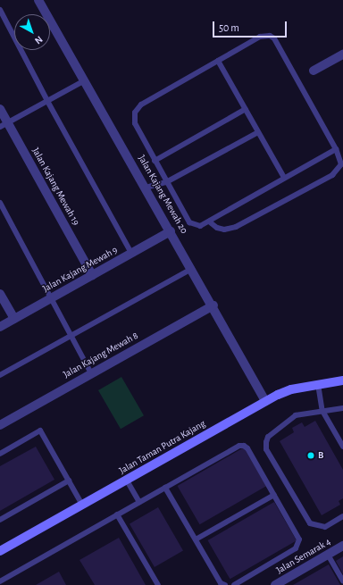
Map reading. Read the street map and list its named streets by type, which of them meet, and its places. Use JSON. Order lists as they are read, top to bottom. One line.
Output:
{"streets":{"street":["Jalan Kajang Mewah 19","Jalan Kajang Mewah 20","Jalan Kajang Mewah 9","Jalan Kajang Mewah 8","Jalan Taman Putra Kajang","Jalan Semarak 4"]},"crossings":[["Jalan Kajang Mewah 19","Jalan Kajang Mewah 9"],["Jalan Kajang Mewah 20","Jalan Kajang Mewah 9"],["Jalan Kajang Mewah 20","Jalan Kajang Mewah 8"],["Jalan Kajang Mewah 20","Jalan Taman Putra Kajang"]],"places":["B"],"scale_bar":"50 m","north":"bottom right"}
